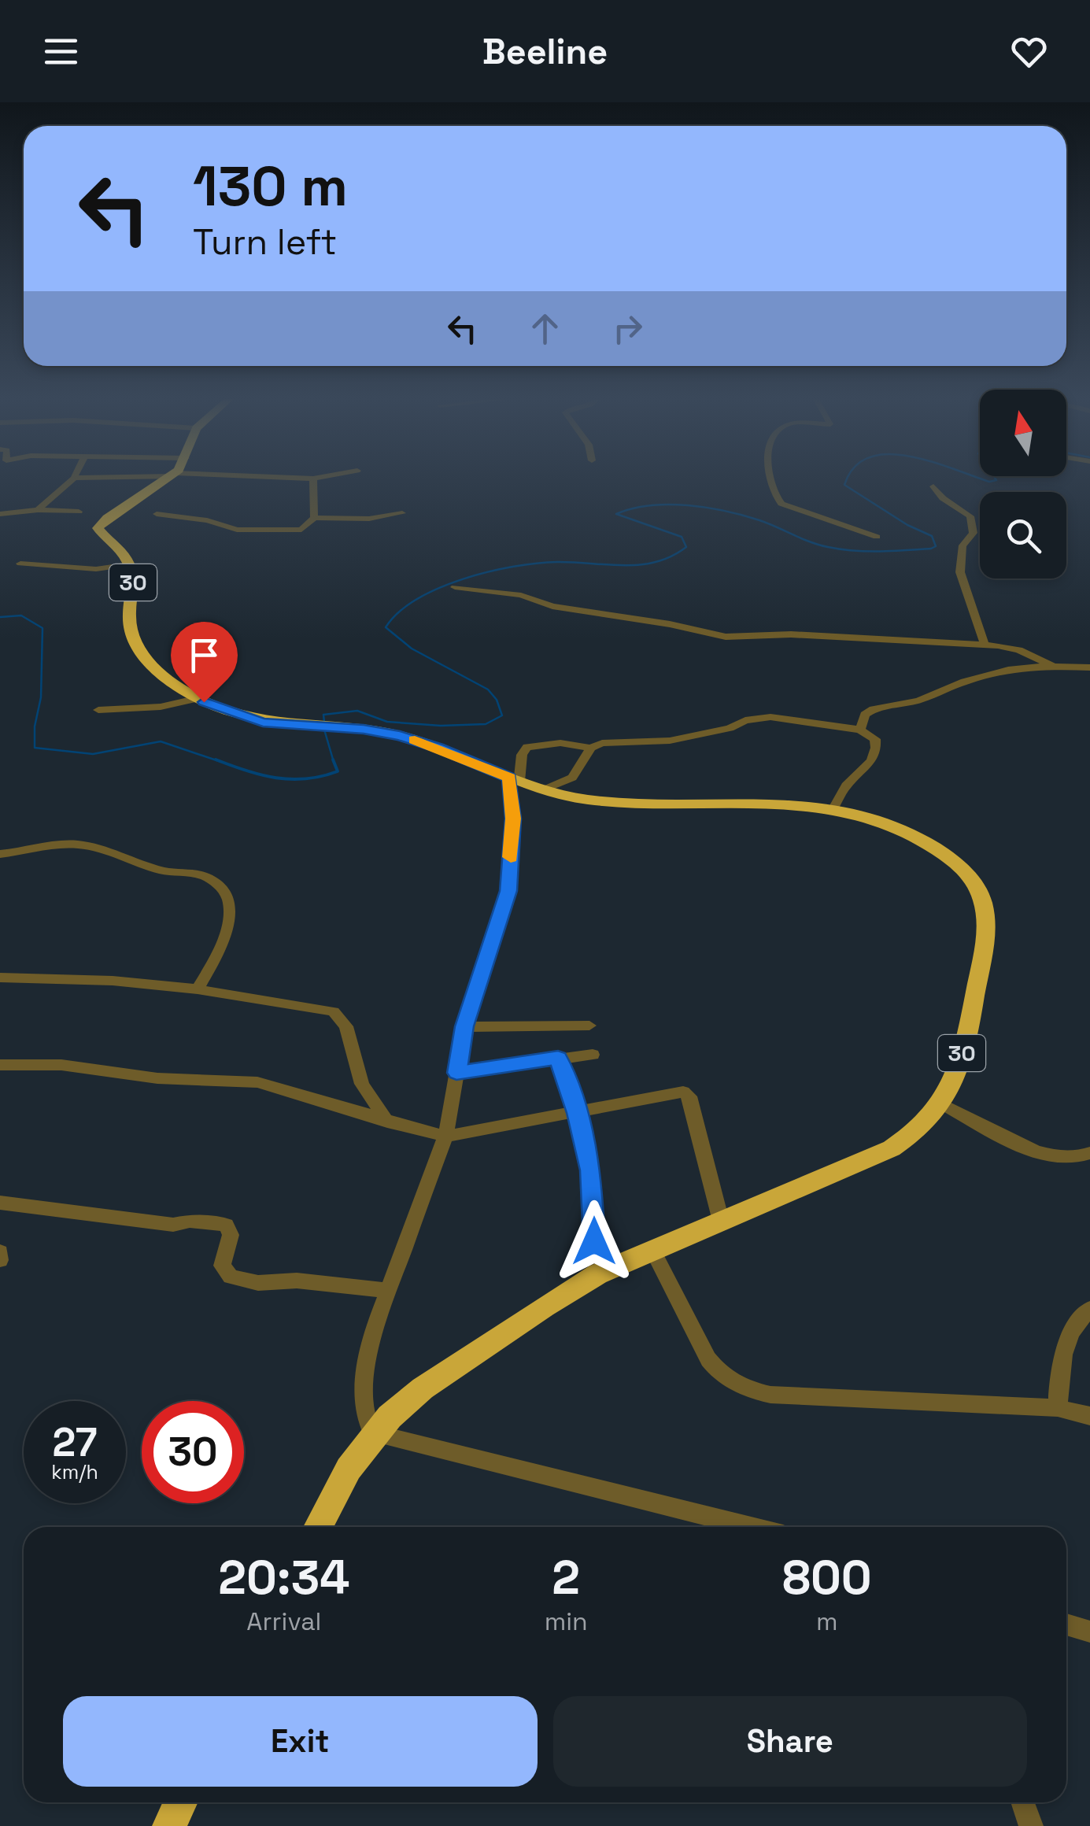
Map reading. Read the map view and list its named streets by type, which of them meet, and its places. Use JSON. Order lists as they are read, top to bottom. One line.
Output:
{"streets":{"highway":["30"]},"north":"top","page":{"header":"Beeline","turn":["130 m","Turn left"],"speed":"27 km/h","limit":"30","eta":["20:34","Arrival","2","min","800","m"],"buttons":["Exit","Share"]}}
